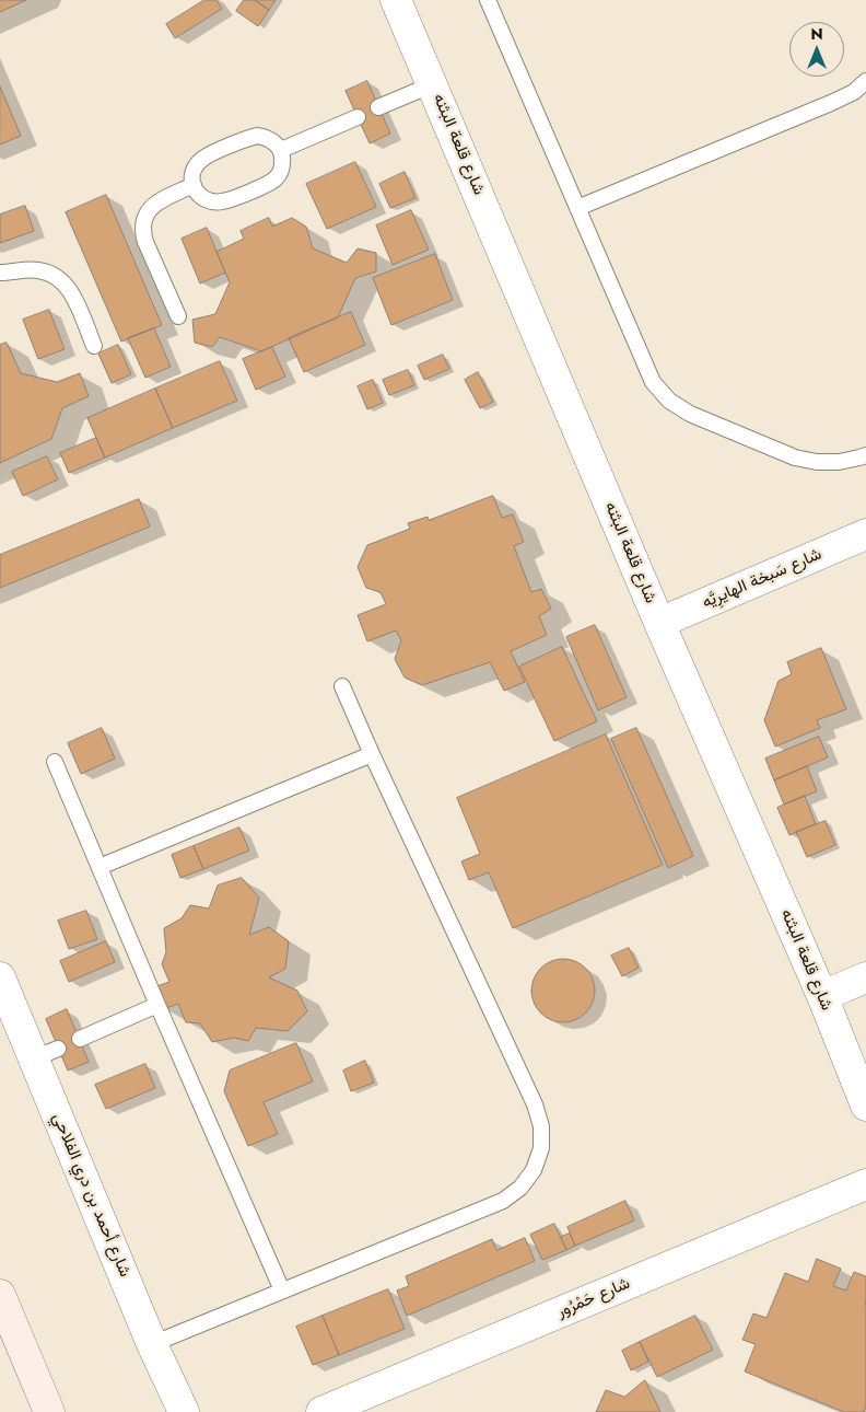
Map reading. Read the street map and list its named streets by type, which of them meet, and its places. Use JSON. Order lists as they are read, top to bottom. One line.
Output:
{"streets":{"street":["شارع قلعة البثنه","شارع سَبخة الهايرِيَّه","شارع أحمد بن دري الفلاحي","شارع حَمْرُور"]},"crossings":[["شارع قلعة البثنه","شارع سَبخة الهايرِيَّه"]],"north":"top"}
